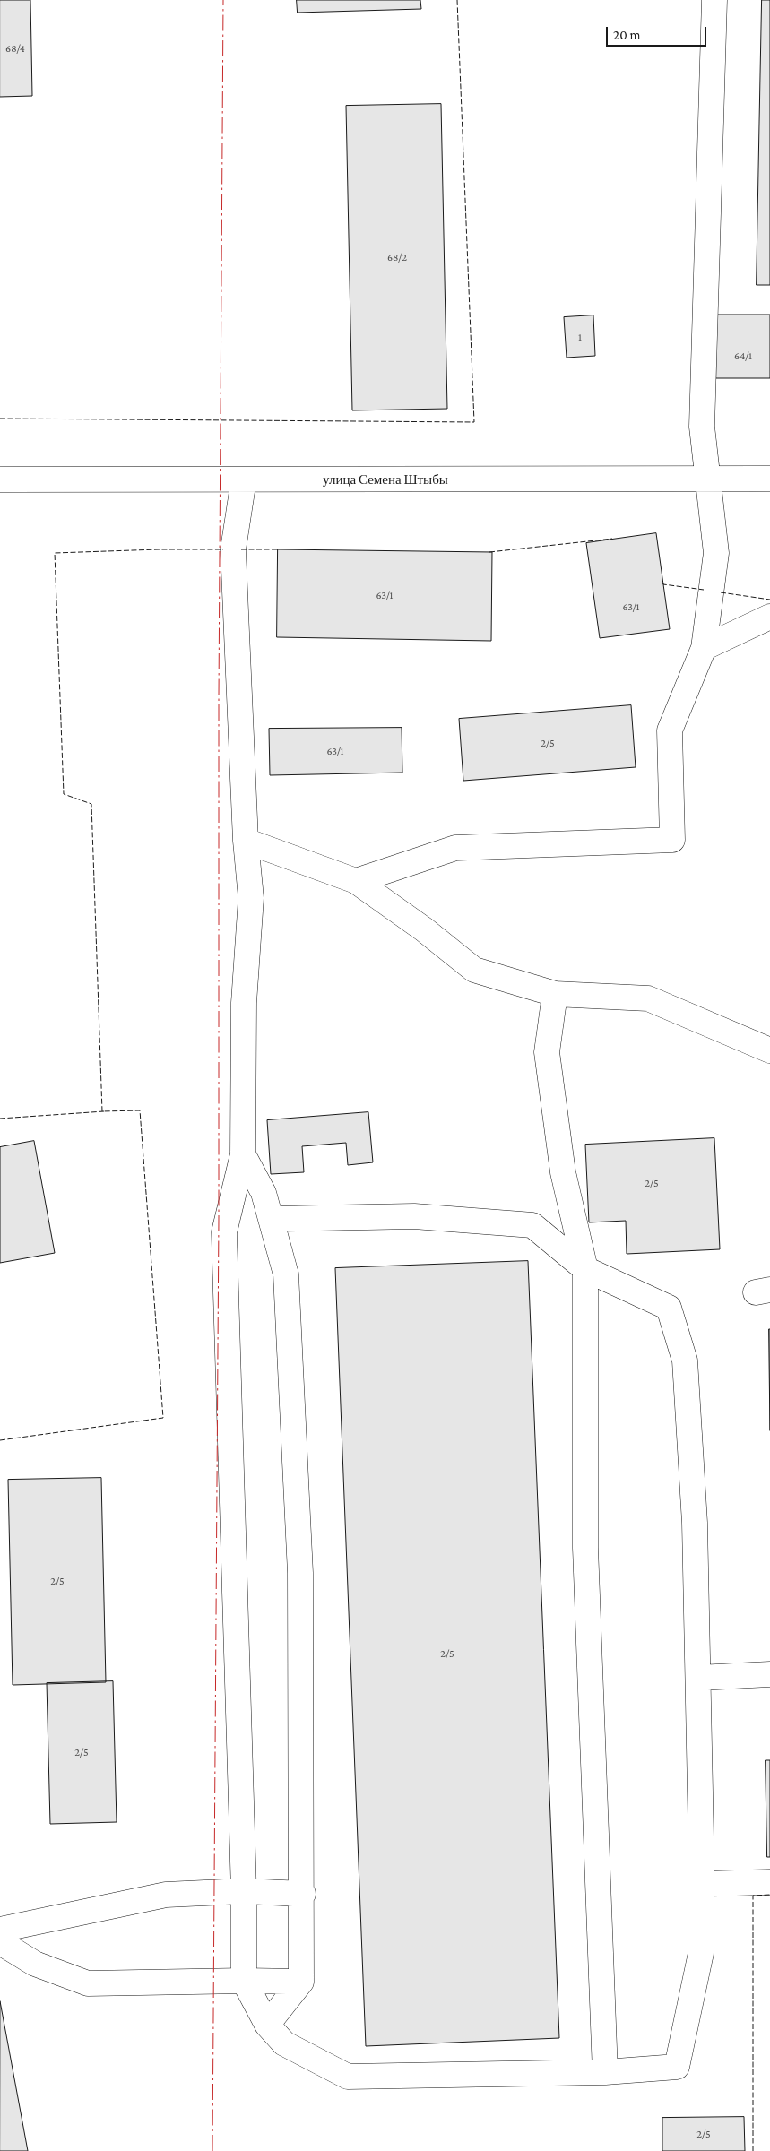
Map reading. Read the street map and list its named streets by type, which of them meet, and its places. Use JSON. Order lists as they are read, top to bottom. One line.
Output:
{"streets":{"street":["улица Семена Штыбы"]},"house_numbers":["68/4","68/2","1","64/1","63/1","63/1","2/5","63/1","2/5","2/5","2/5","2/5","2/5"],"scale_bar":"20 m"}
